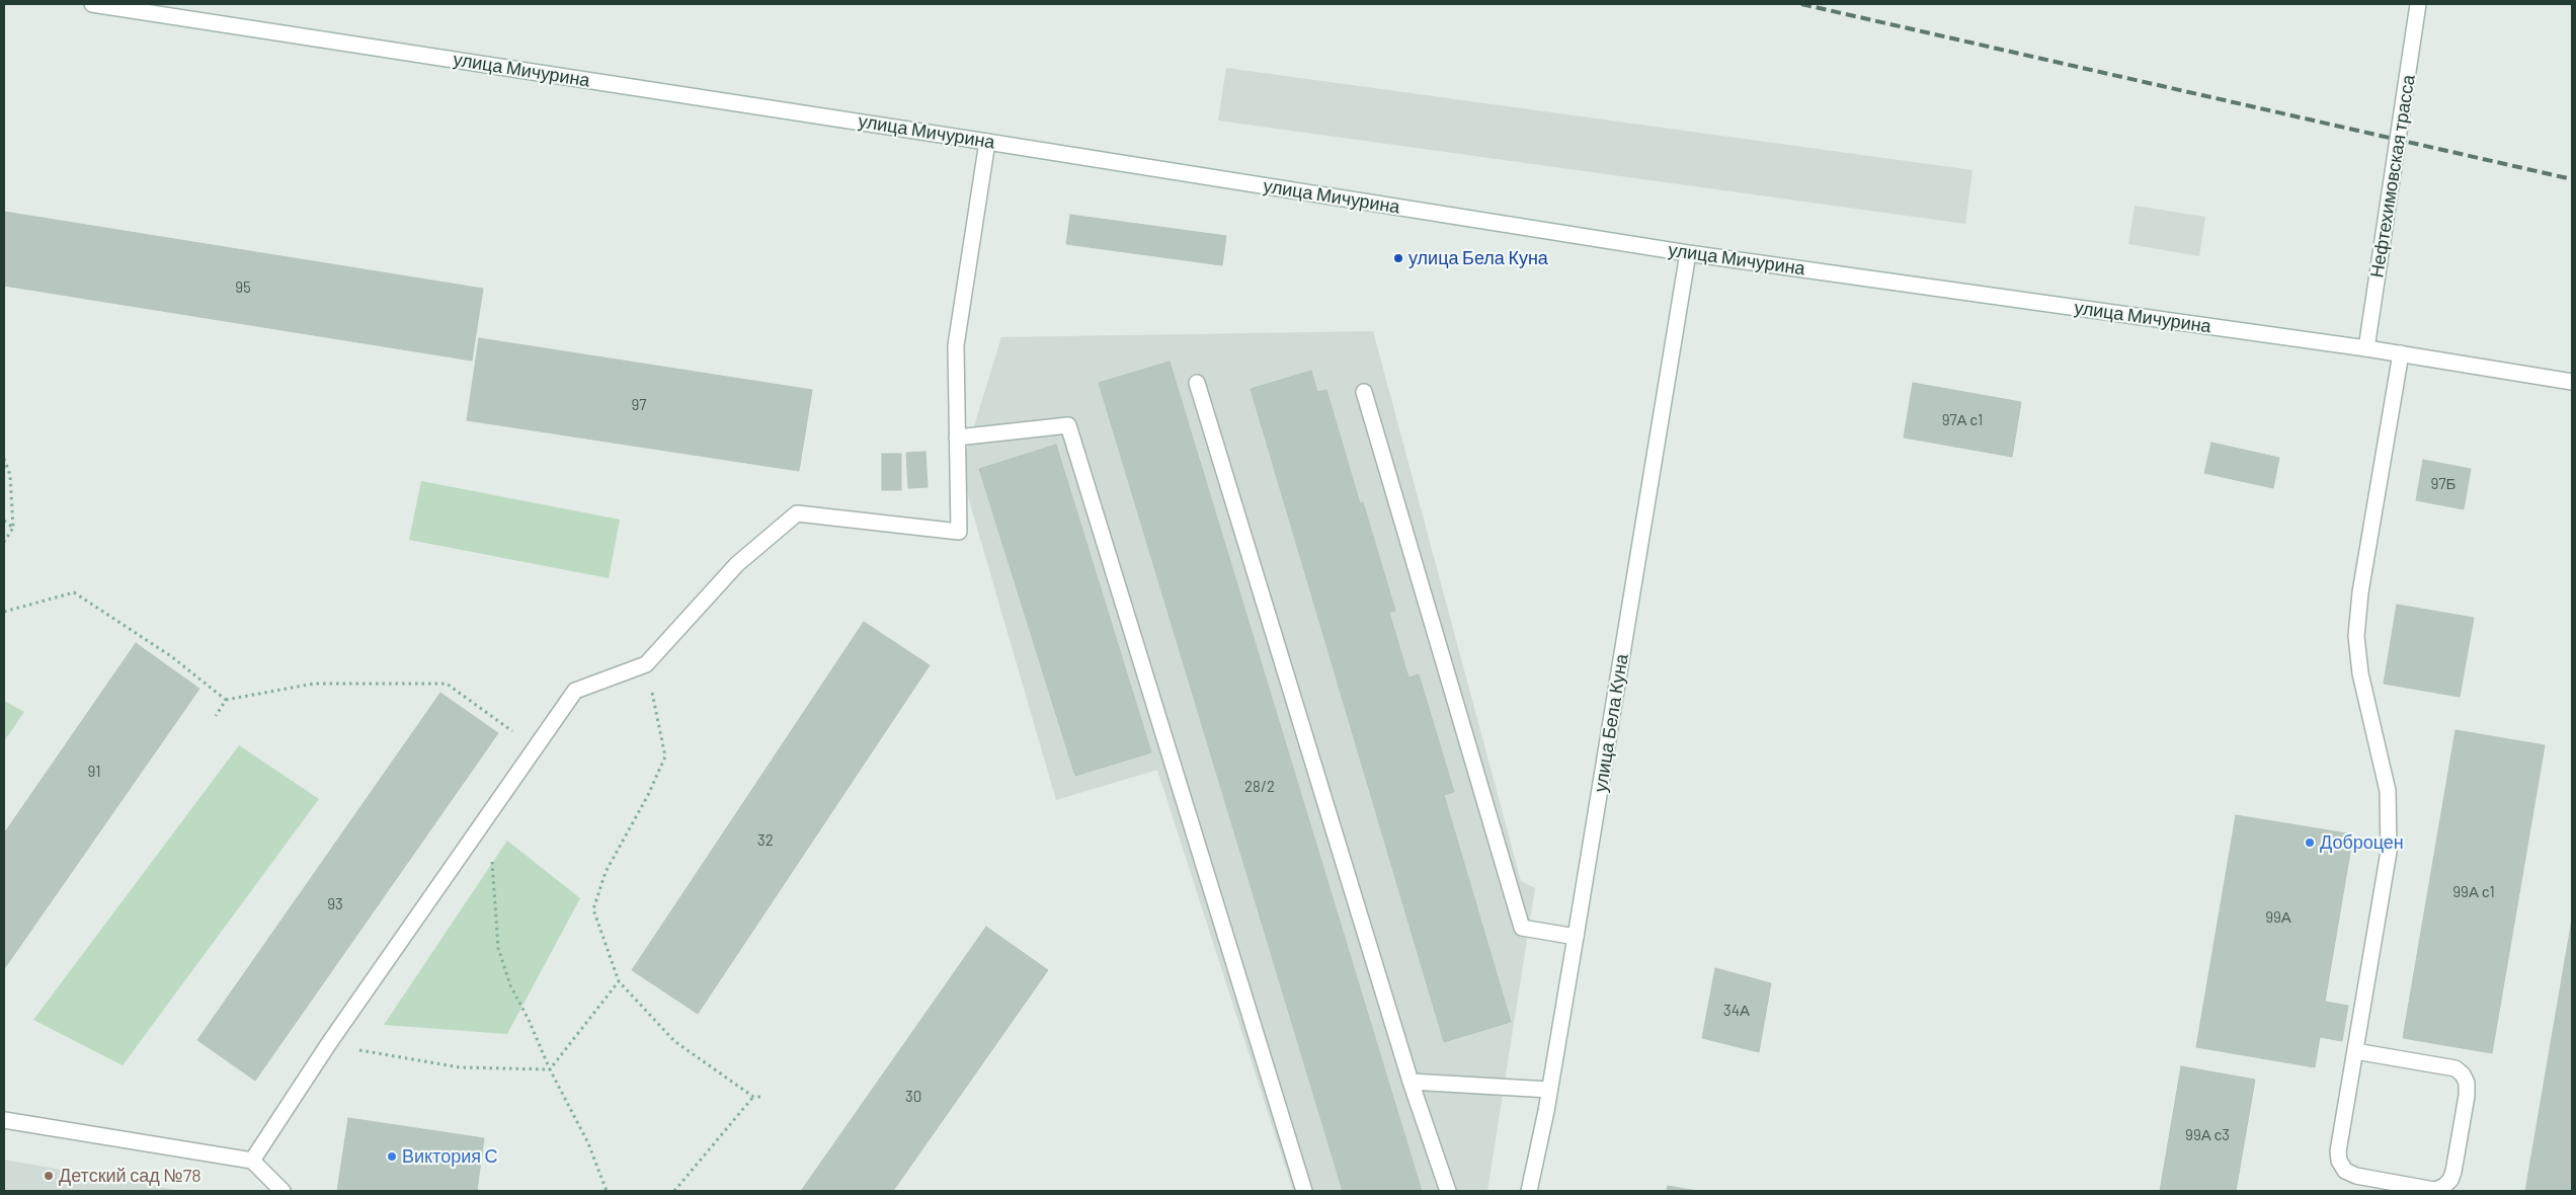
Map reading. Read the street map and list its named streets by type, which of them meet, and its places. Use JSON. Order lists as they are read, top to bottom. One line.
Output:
{"streets":{"main road":["улица Мичурина","Нефтехимовская трасса","улица Бела Куна"]},"crossings":[["улица Мичурина","Нефтехимовская трасса"],["улица Мичурина","улица Бела Куна"]],"places":["улица Бела Куна","Доброцен","Виктория С","Детский сад №78"],"house_numbers":["95","97","97А с1","97Б","91","28/2","32","99А с1","93","99А","34А","30","99А с3"]}
